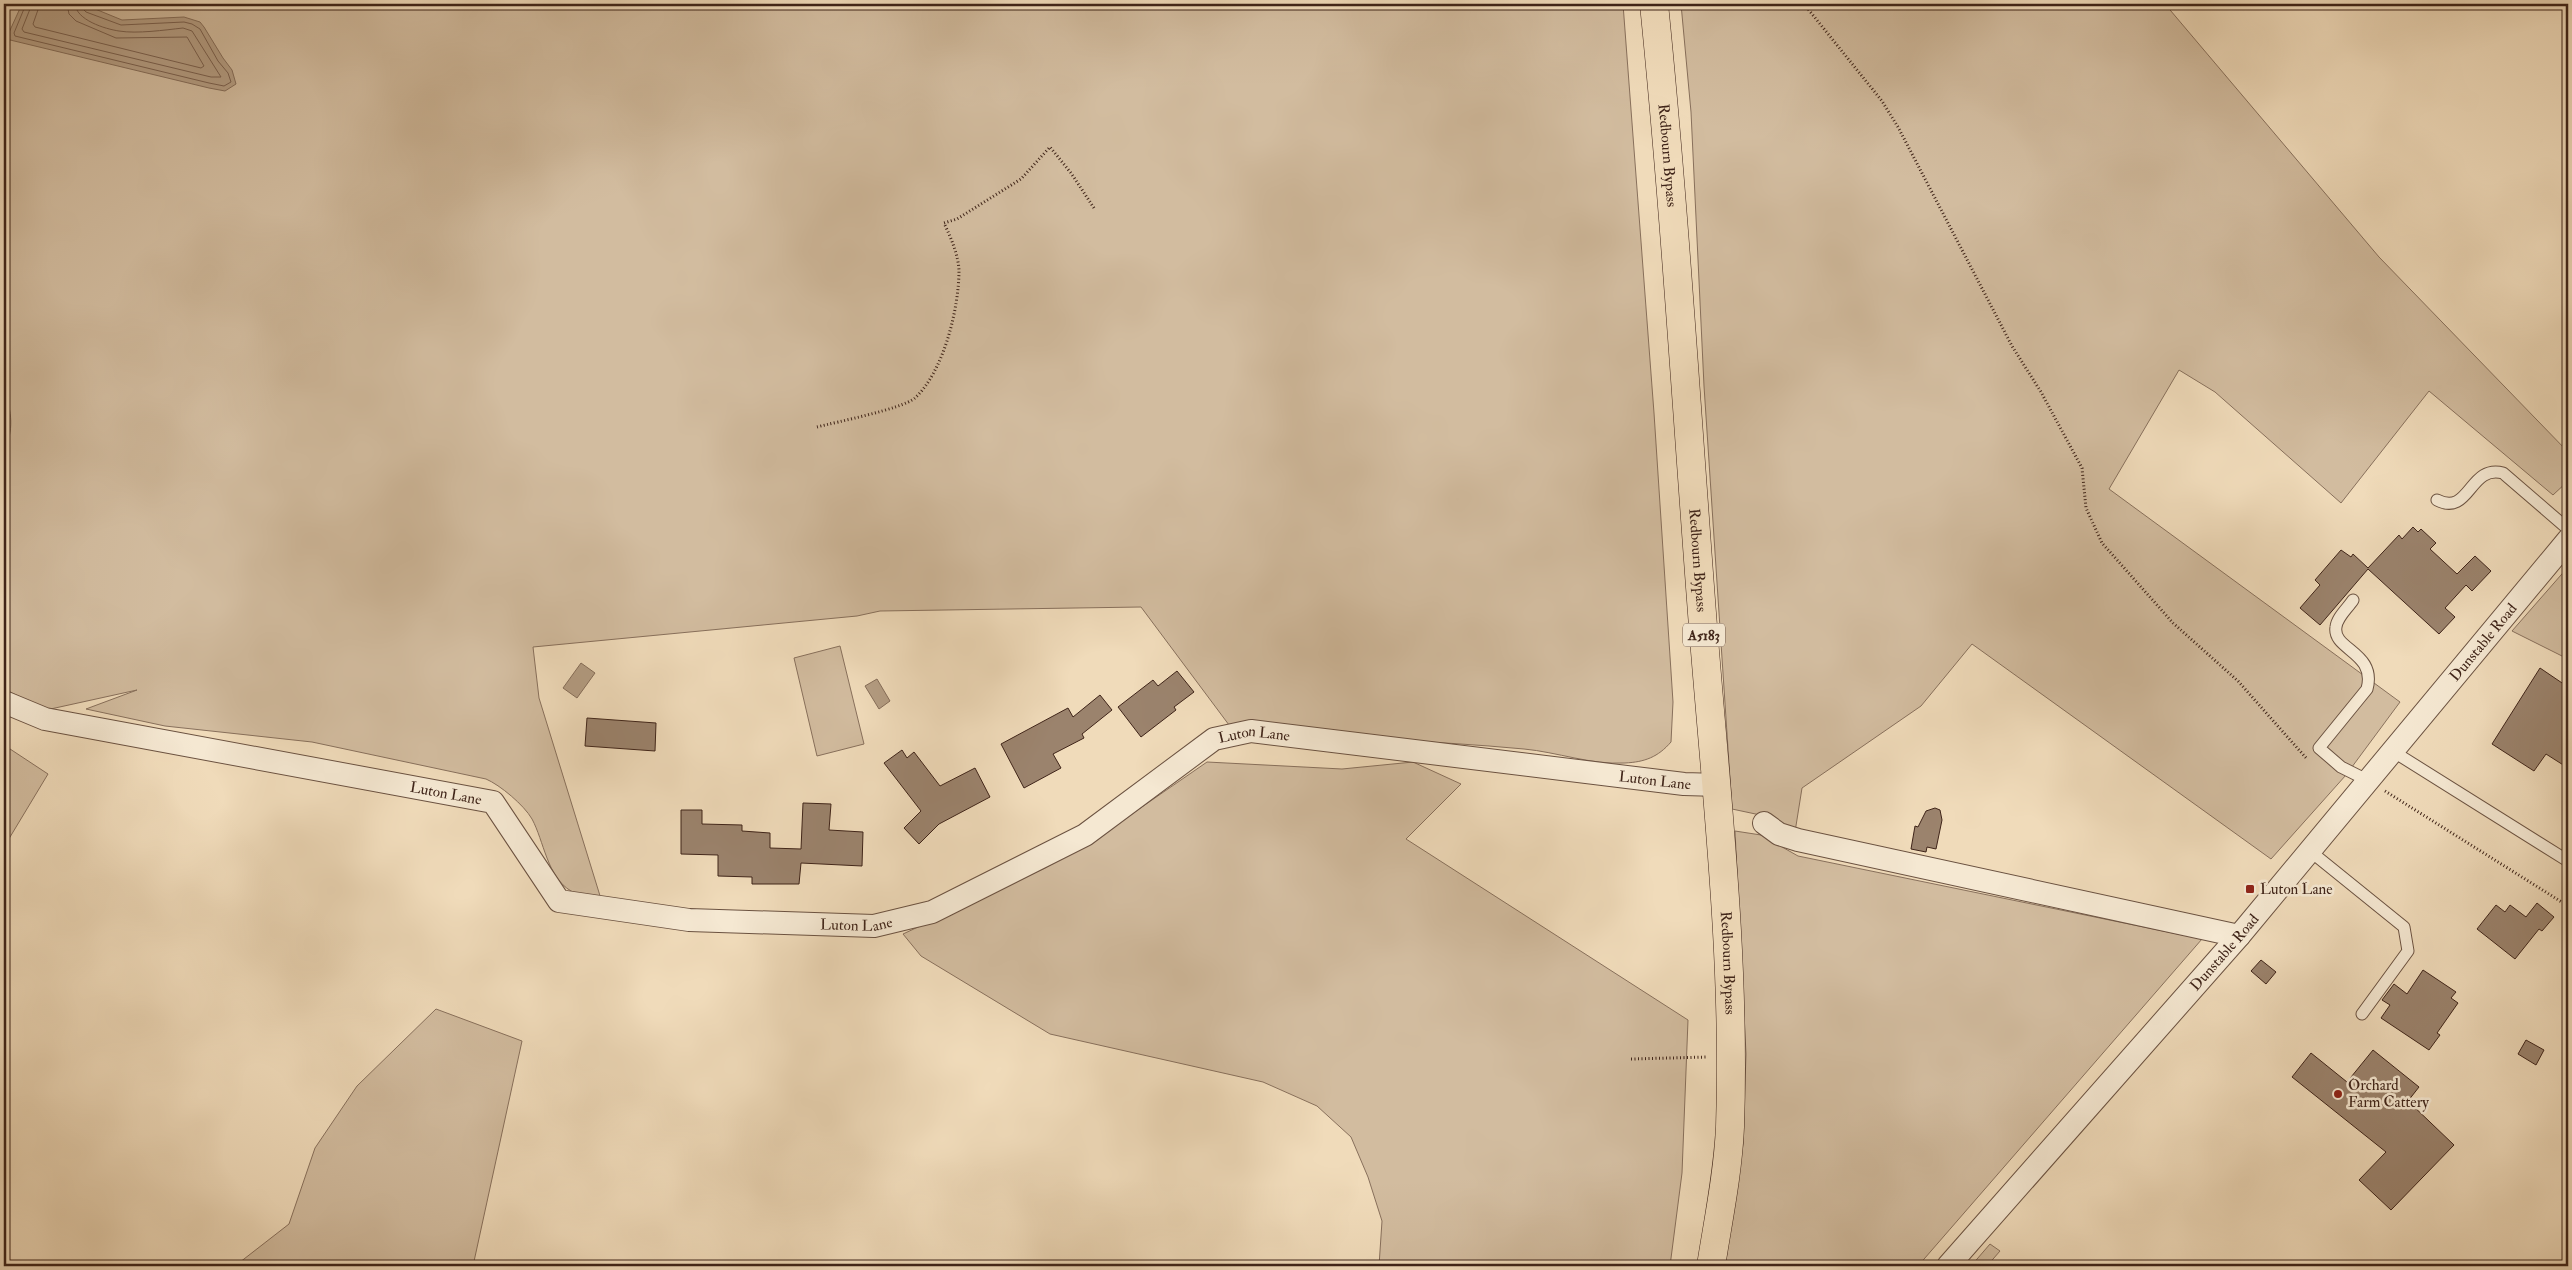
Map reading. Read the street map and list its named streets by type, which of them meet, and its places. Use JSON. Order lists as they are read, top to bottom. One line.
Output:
{"streets":{"main road":["Redbourn Bypass","A5183"],"street":["Dunstable Road","Luton Lane"]},"crossings":[["Redbourn Bypass","Luton Lane"]],"places":{"transit":["Luton Lane"],"other":["Orchard Farm Cattery"]}}
